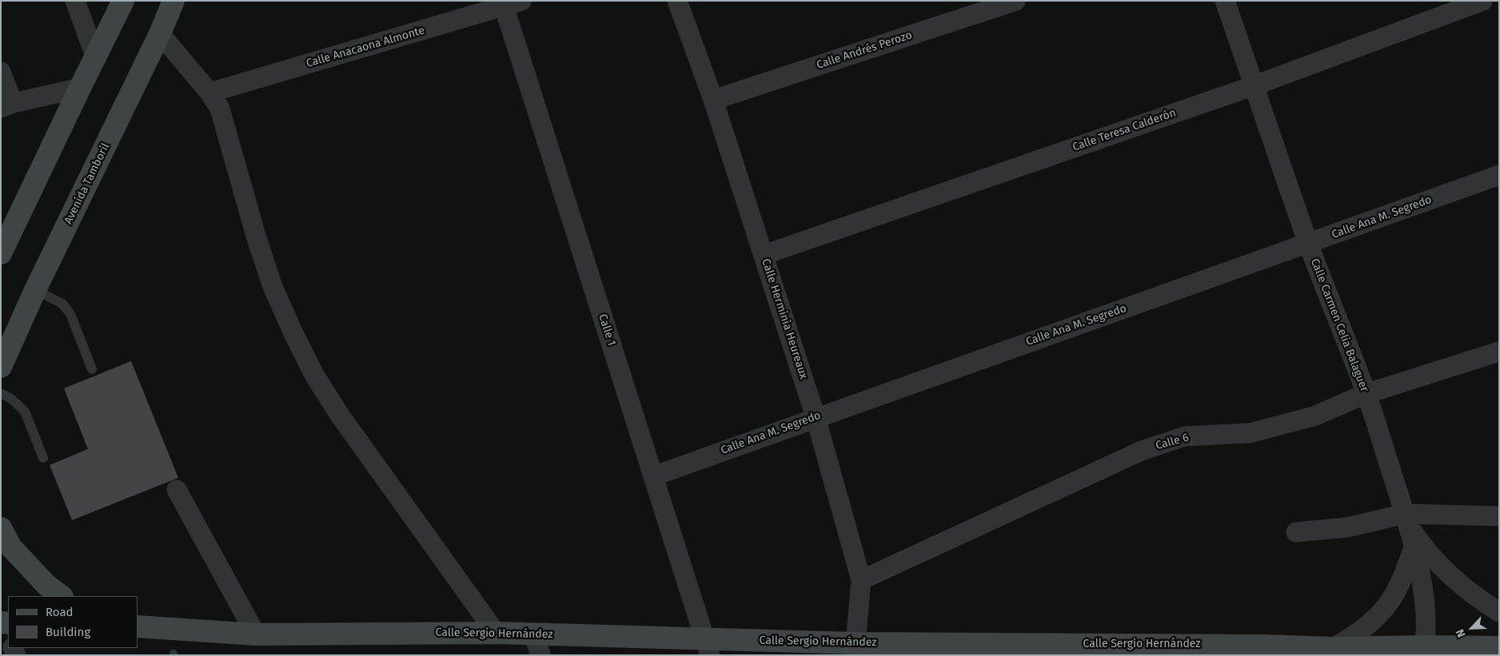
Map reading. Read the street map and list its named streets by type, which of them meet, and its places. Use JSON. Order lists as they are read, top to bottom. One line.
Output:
{"streets":{"street":["Calle Anacaona Almonte","Calle Andrés Perozo","Calle Teresa Calderón","Avenida Tamboril","Calle Ana M. Segredo","Calle Herminia Heureaux","Calle Carmen Celia Balaguer","Calle 1","Calle 6","Calle Sergio Hernández"]},"crossings":[["Calle Anacaona Almonte","Calle 1"],["Calle Andrés Perozo","Calle Herminia Heureaux"],["Calle Teresa Calderón","Calle Herminia Heureaux"],["Calle Teresa Calderón","Calle Carmen Celia Balaguer"],["Calle Ana M. Segredo","Calle Herminia Heureaux"],["Calle Ana M. Segredo","Calle Carmen Celia Balaguer"],["Calle Ana M. Segredo","Calle 1"],["Calle Herminia Heureaux","Calle 6"],["Calle Herminia Heureaux","Calle Sergio Hernández"],["Calle Carmen Celia Balaguer","Calle 6"],["Calle Carmen Celia Balaguer","Calle Sergio Hernández"],["Calle 1","Calle Sergio Hernández"]],"legend":["Road","Building"],"north":"bottom left"}
